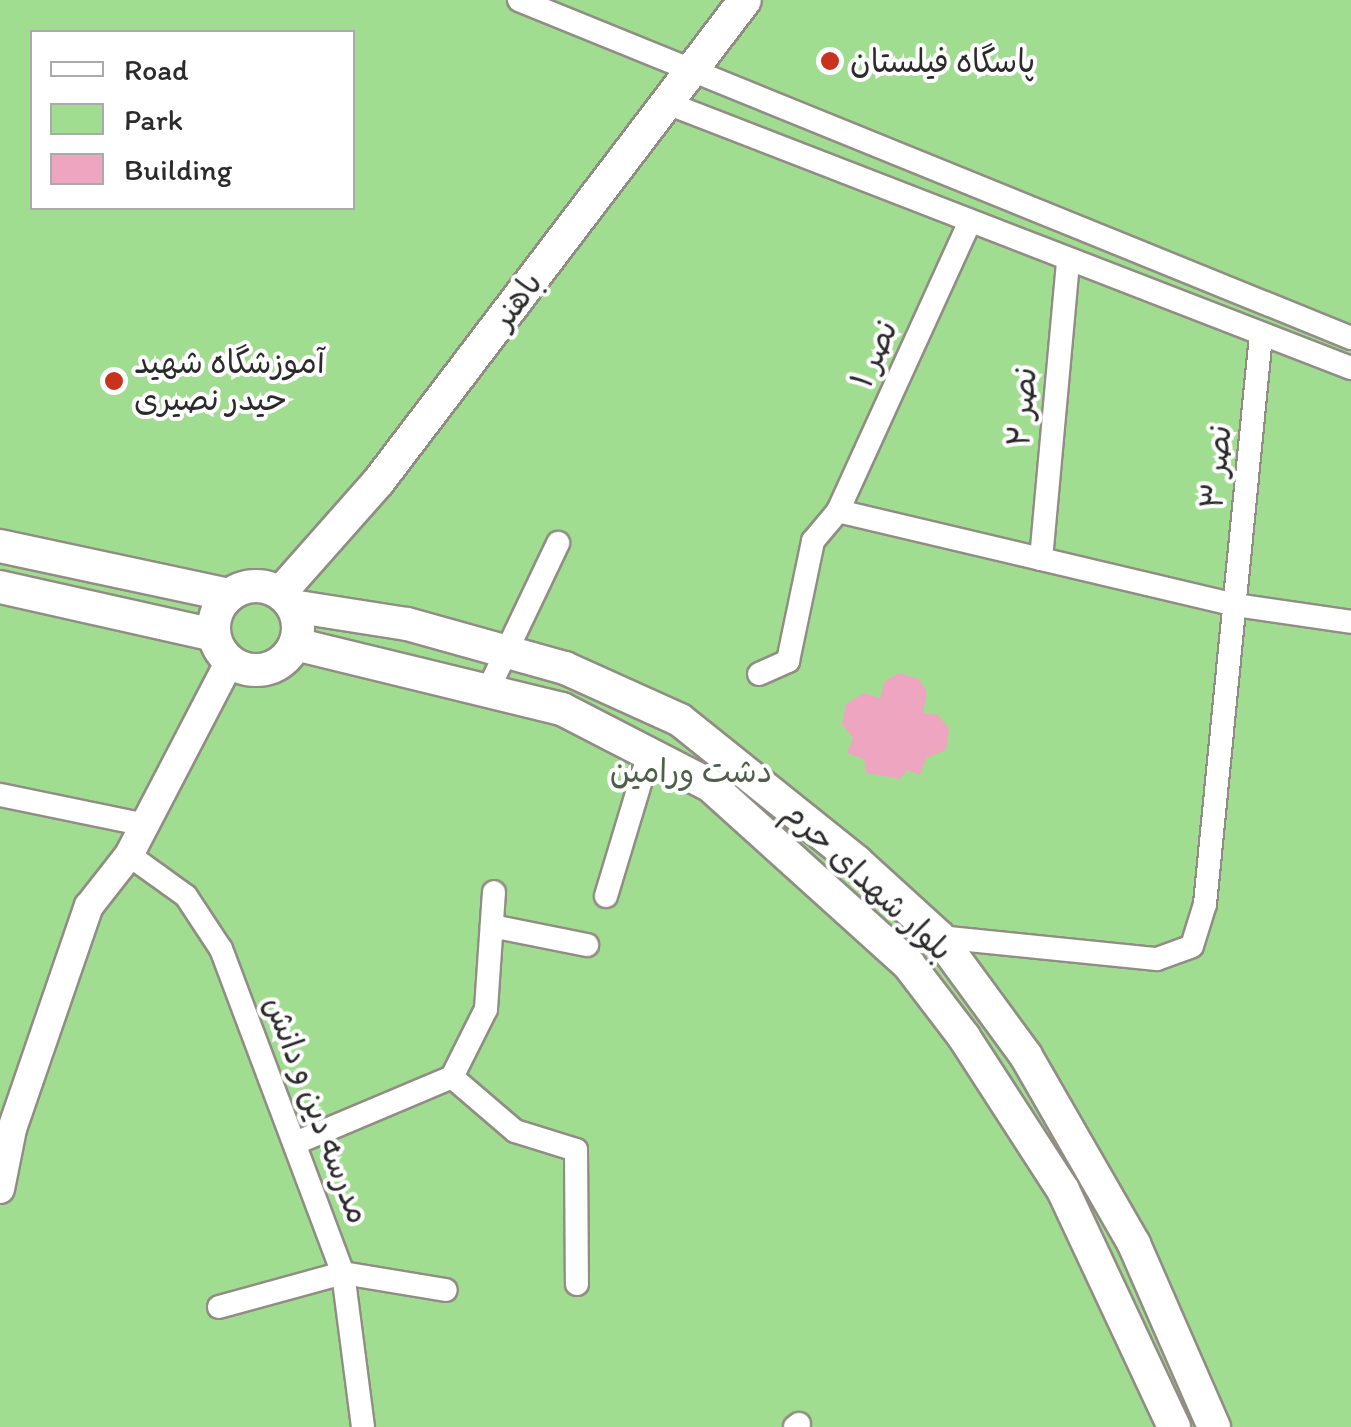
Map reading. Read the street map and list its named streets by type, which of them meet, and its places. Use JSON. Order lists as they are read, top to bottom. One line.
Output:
{"streets":{"main road":["باهنر","بلوار شهدای حرم"],"street":["نصر ۱","نصر ۲","نصر ۳","مدرسه دین و دانش"]},"crossings":[["باهنر","بلوار شهدای حرم"],["نصر ۳","بلوار شهدای حرم"]],"parks":["دشت ورامین"],"places":["پاسگاه فیلستان","آموزشگاه شهید حیدر نصیری"],"legend":["Road","Park","Building"]}
